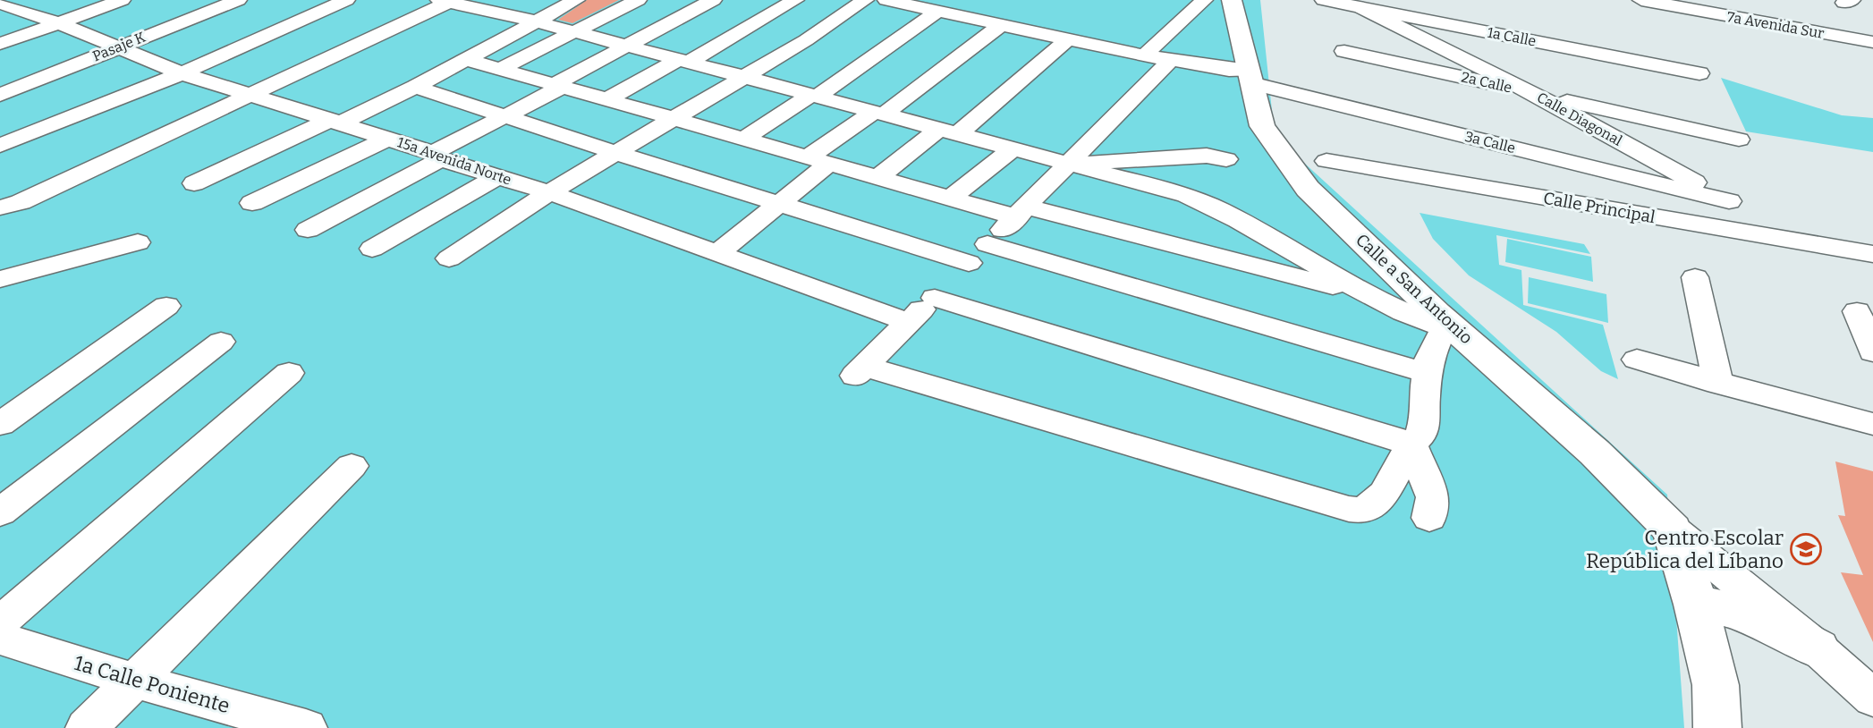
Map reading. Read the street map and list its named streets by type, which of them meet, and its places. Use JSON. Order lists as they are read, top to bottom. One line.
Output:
{"streets":{"street":["7a Avenida Sur","1a Calle","Pasaje K","2a Calle","Calle Diagonal","3a Calle","15a Avenida Norte","Calle Principal","Calle a San Antonio","1a Calle Poniente"]},"crossings":[["1a Calle","Calle Diagonal"],["Pasaje K","15a Avenida Norte"],["2a Calle","Calle Diagonal"],["Calle Diagonal","3a Calle"],["Calle Diagonal","Calle Principal"],["3a Calle","Calle a San Antonio"]],"places":{"school or university":["Centro Escolar República del Líbano"]}}
